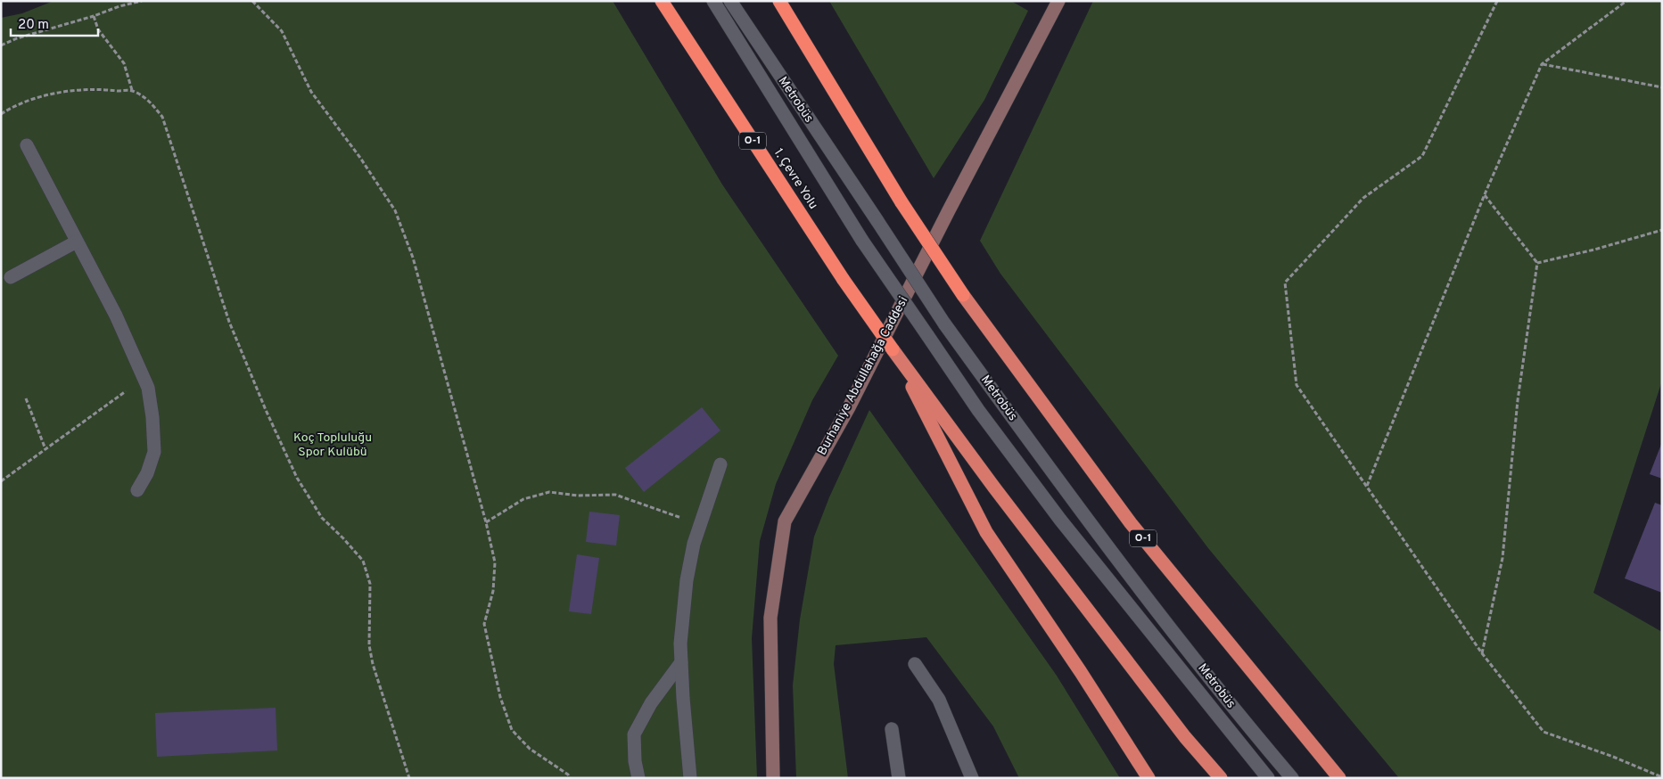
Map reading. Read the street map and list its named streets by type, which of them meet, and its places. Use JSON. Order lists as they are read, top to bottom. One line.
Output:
{"streets":{"highway":["O-1","1. Çevre Yolu"],"main road":["Burhaniye Abdullahağa Caddesi"],"lane":["Metrobüs"]},"crossings":[["O-1","1. Çevre Yolu"]],"parks":["Koç Topluluğu Spor Kulübü"],"scale_bar":"20 m"}
